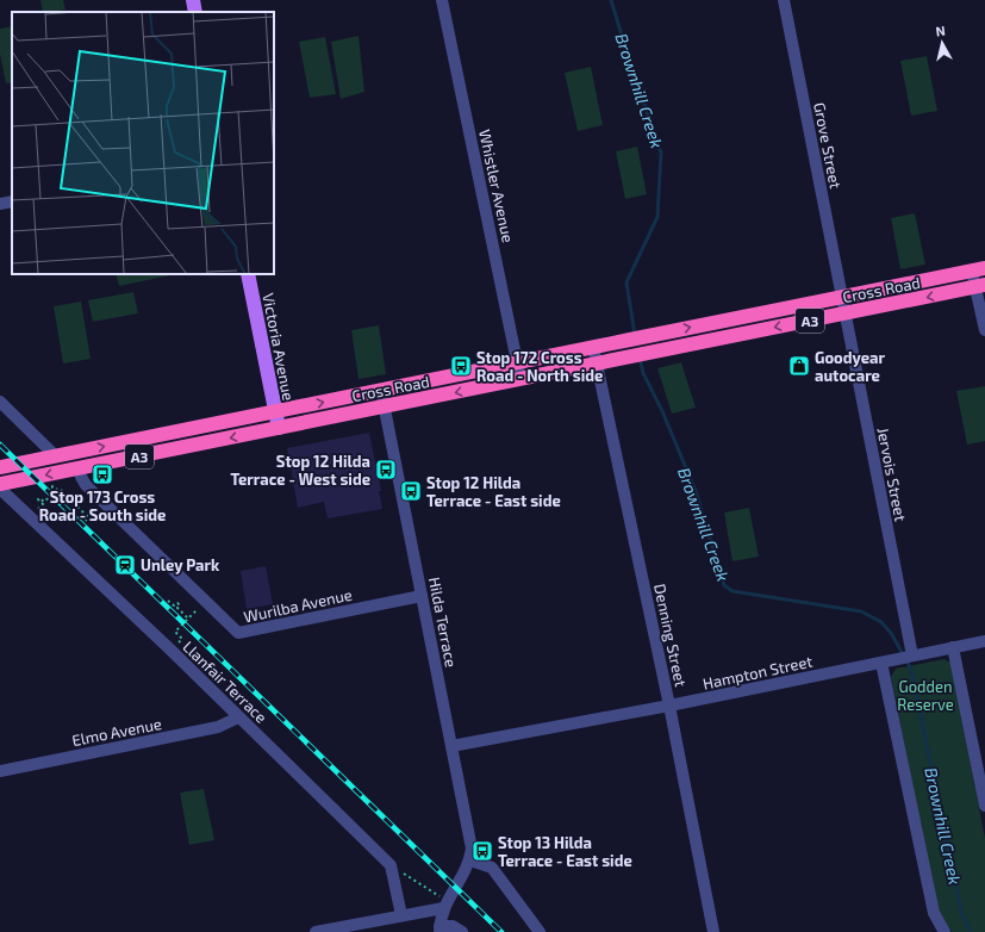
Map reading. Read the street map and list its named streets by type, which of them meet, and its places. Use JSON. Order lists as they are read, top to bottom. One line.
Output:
{"streets":{"highway":["Cross Road","A3"],"main road":["Victoria Avenue"],"street":["Grove Street","Whistler Avenue","Jervois Street","Wurilba Avenue","Hilda Terrace","Denning Street","Hampton Street","Llanfair Terrace","Elmo Avenue"]},"crossings":[["Grove Street","Cross Road"],["Grove Street","Jervois Street"],["Whistler Avenue","Cross Road"],["Cross Road","Victoria Avenue"],["Cross Road","Jervois Street"],["Cross Road","Wurilba Avenue"],["Cross Road","Hilda Terrace"],["Cross Road","Denning Street"],["Jervois Street","Hampton Street"],["Wurilba Avenue","Hilda Terrace"],["Hilda Terrace","Hampton Street"],["Denning Street","Hampton Street"],["Llanfair Terrace","Elmo Avenue"]],"water":["Brownhill Creek"],"parks":["Godden Reserve"],"places":{"bus stop":["Stop 172 Cross Road - North side","Stop 12 Hilda Terrace - West side","Stop 173 Cross Road - South side","Stop 12 Hilda Terrace - East side","Stop 13 Hilda Terrace - East side"],"shop":["Goodyear autocare"],"station":["Unley Park"]},"north":"top"}
